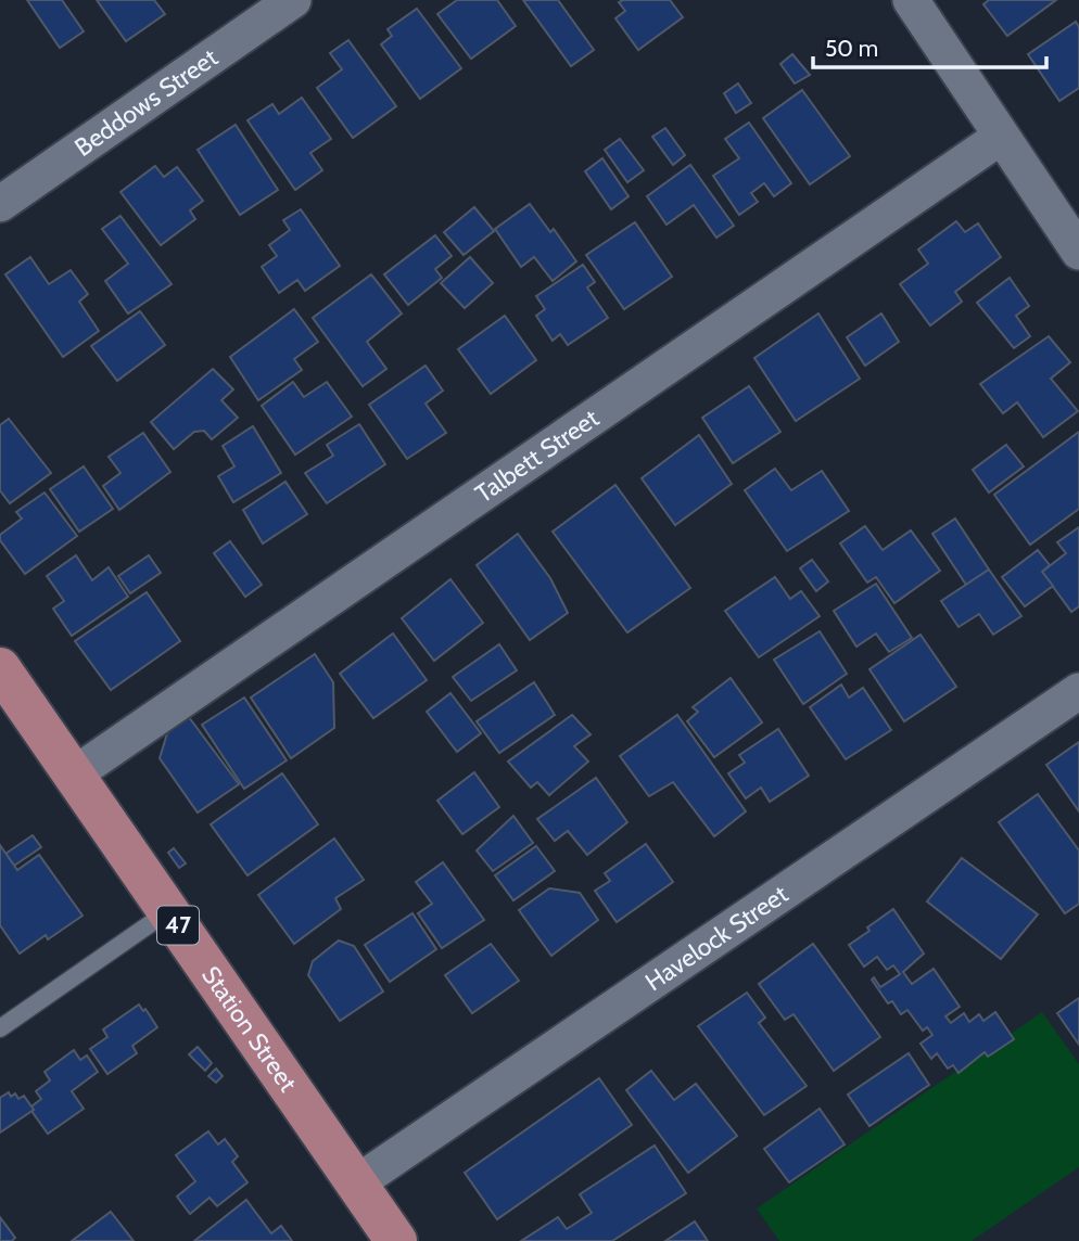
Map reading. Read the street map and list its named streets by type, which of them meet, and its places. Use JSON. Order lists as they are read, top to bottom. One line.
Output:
{"streets":{"main road":["47","Station Street"],"street":["Beddows Street","Talbett Street","Havelock Street"]},"crossings":[["Talbett Street","Station Street"],["Havelock Street","Station Street"]],"scale_bar":"50 m"}
